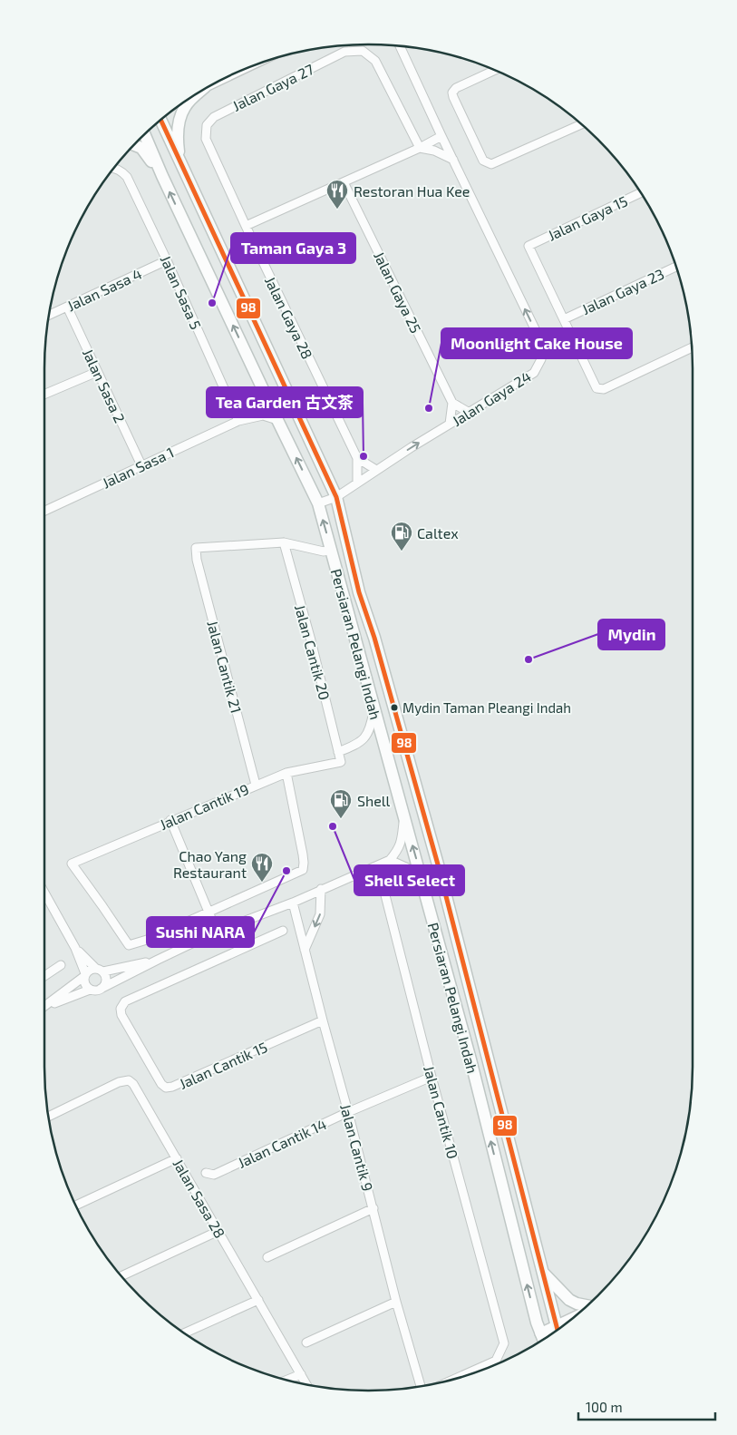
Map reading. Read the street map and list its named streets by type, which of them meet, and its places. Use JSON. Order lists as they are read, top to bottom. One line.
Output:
{"streets":{"main road":["Persiaran Pelangi Indah"],"street":["Jalan Gaya 27","Jalan Gaya 15","Jalan Sasa 4","Jalan Gaya 23","Jalan Sasa 5","Jalan Gaya 25","Jalan Gaya 28","Jalan Sasa 2","Jalan Gaya 24","Jalan Sasa 1","Jalan Cantik 20","Jalan Cantik 21","Jalan Cantik 19","Jalan Cantik 15","Jalan Cantik 10","Jalan Cantik 14","Jalan Cantik 9","Jalan Sasa 28"]},"crossings":[["Jalan Gaya 27","Jalan Gaya 28"],["Jalan Gaya 15","Jalan Gaya 23"],["Jalan Sasa 4","Jalan Sasa 5"],["Jalan Sasa 4","Jalan Sasa 2"],["Jalan Sasa 5","Jalan Sasa 1"],["Jalan Gaya 28","Jalan Gaya 24"],["Jalan Sasa 2","Jalan Sasa 1"],["Jalan Gaya 24","Persiaran Pelangi Indah"],["Jalan Sasa 1","Persiaran Pelangi Indah"],["Jalan Cantik 20","Jalan Cantik 21"],["Jalan Cantik 20","Jalan Cantik 19"],["Jalan Cantik 21","Jalan Cantik 19"],["Jalan Cantik 15","Jalan Cantik 9"],["Jalan Cantik 10","Jalan Cantik 14"],["Jalan Cantik 14","Jalan Cantik 9"]],"places":{"restaurant":["Restoran Hua Kee","Chao Yang Restaurant"],"other":["Taman Gaya 3","Moonlight Cake House","Tea Garden 古文茶","Mydin","Mydin Taman Pleangi Indah","Shell Select","Sushi NARA"],"fuel station":["Caltex","Shell"]},"lines":["transit line 98"],"scale_bar":"100 m"}
